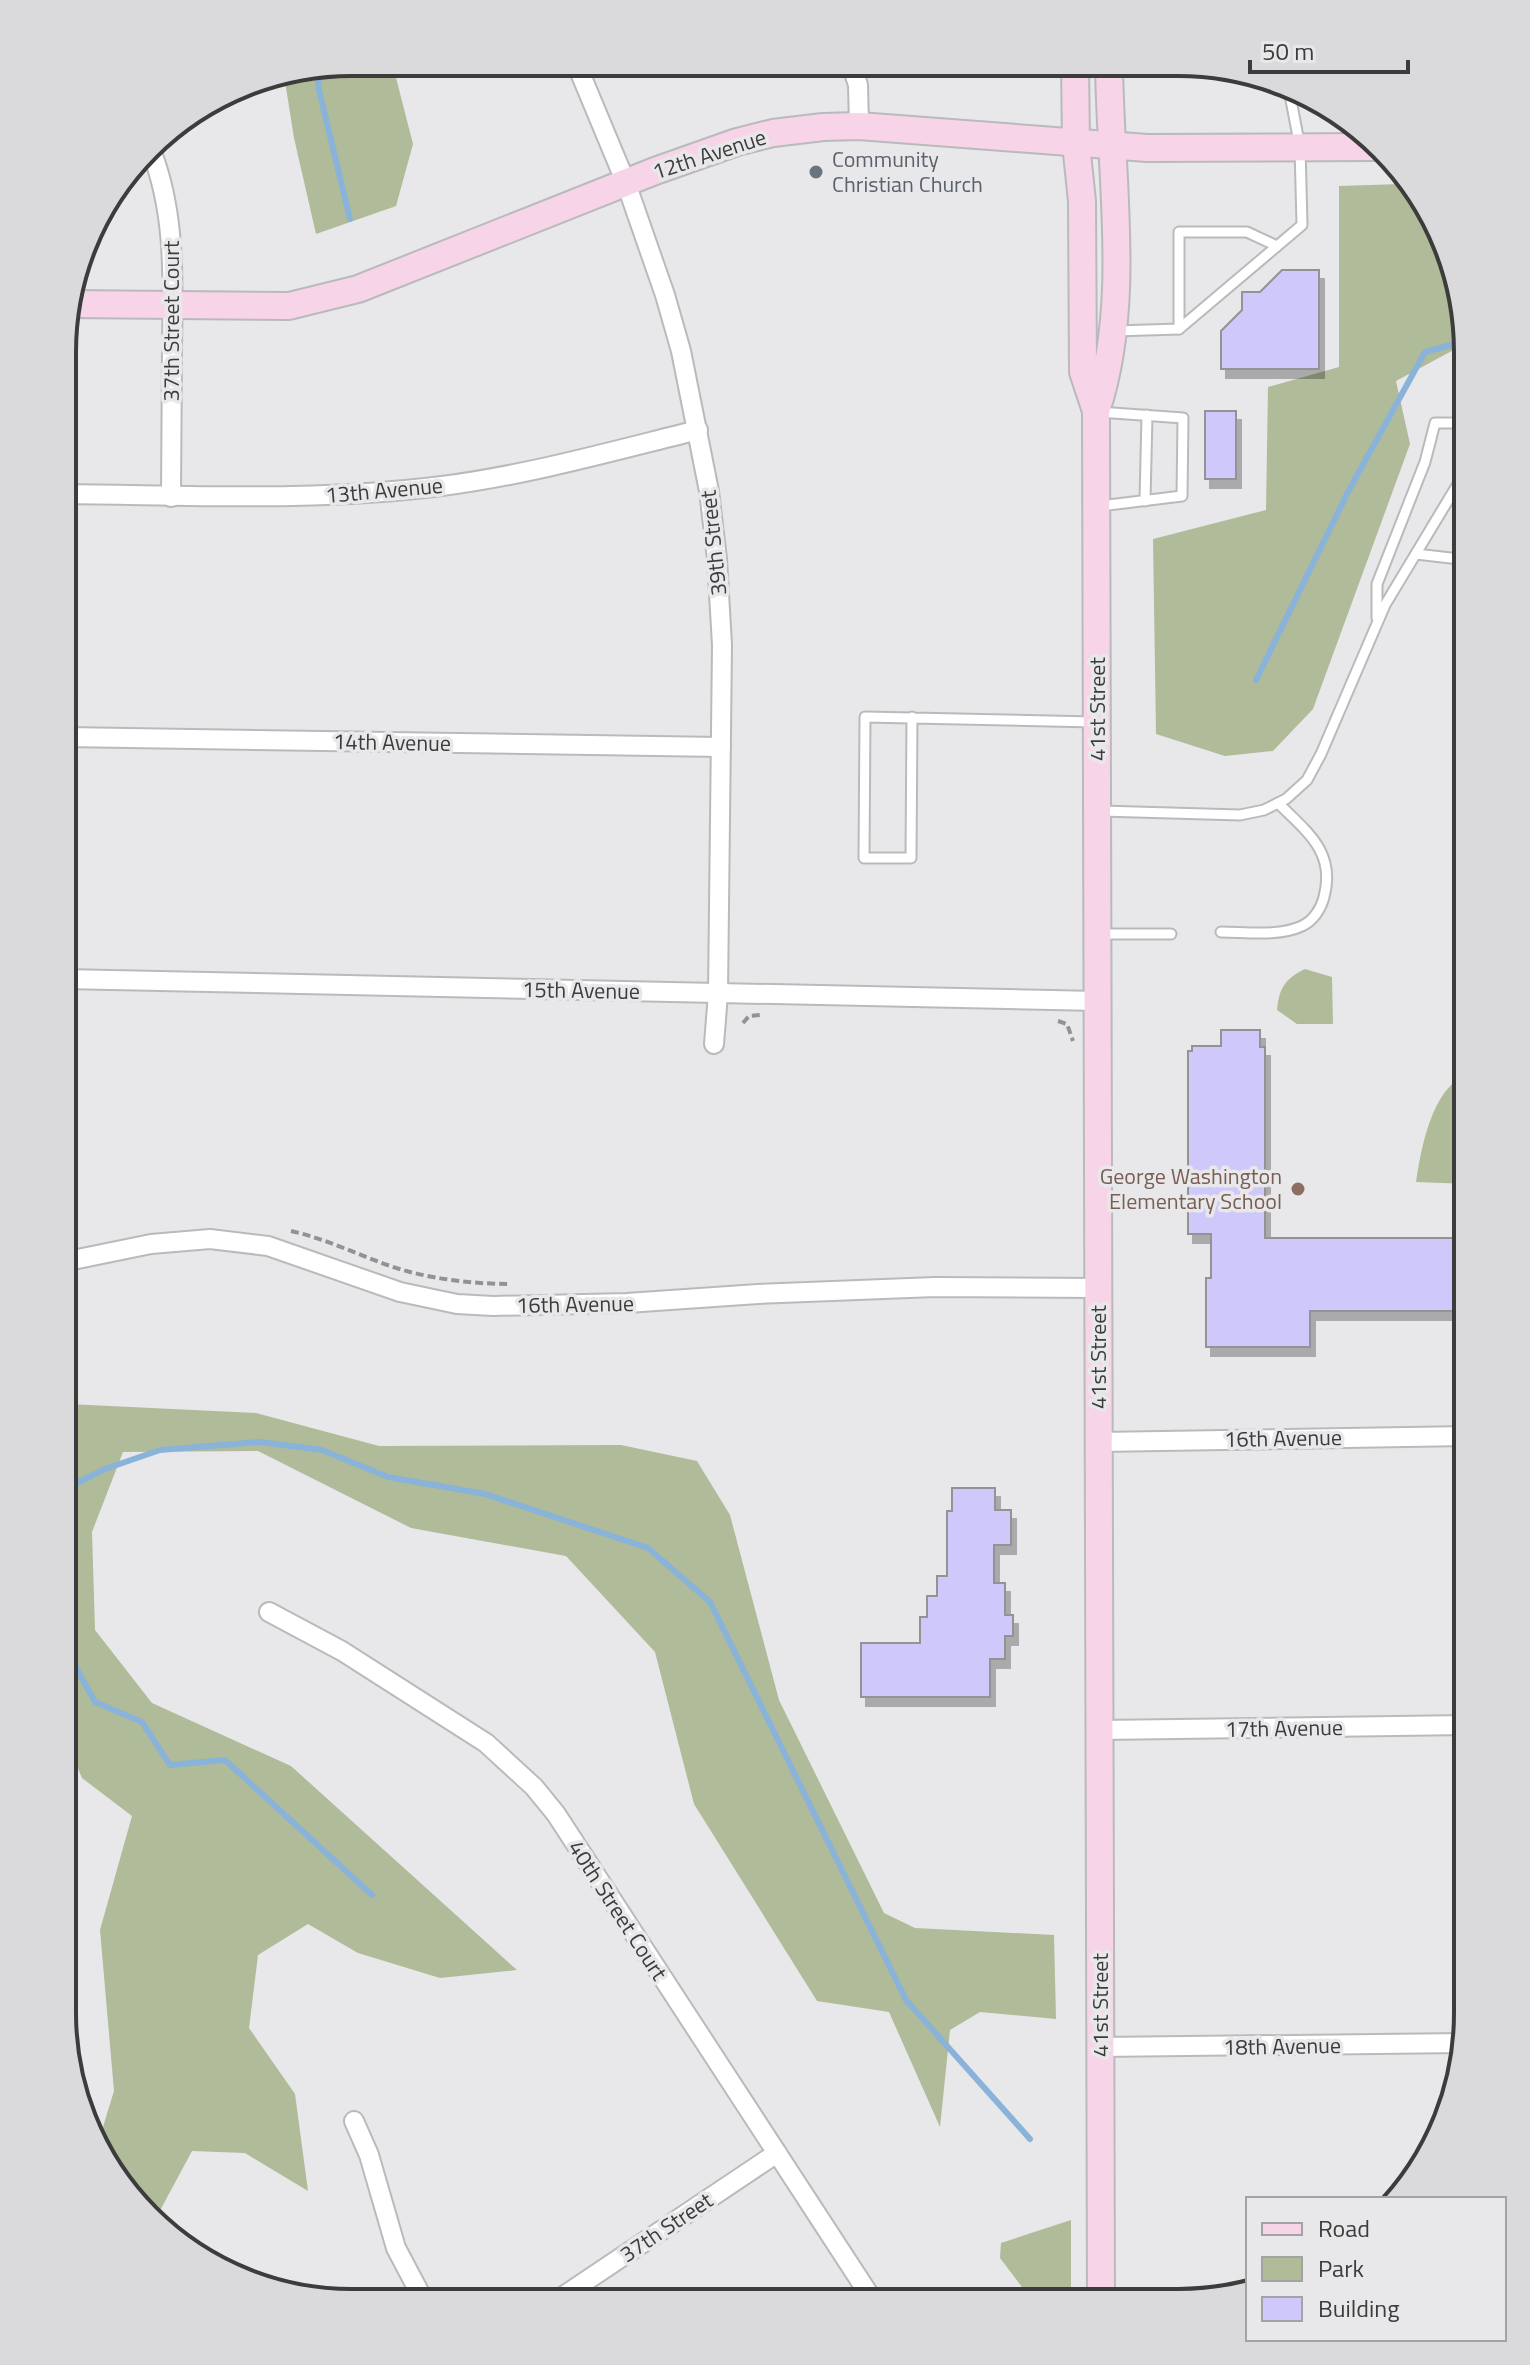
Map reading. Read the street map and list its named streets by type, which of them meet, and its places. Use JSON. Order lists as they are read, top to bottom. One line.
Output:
{"streets":{"street":["12th Avenue","37th Street Court","13th Avenue","39th Street","41st Street","14th Avenue","15th Avenue","16th Avenue","17th Avenue","40th Street Court","18th Avenue","37th Street"]},"crossings":[["12th Avenue","37th Street Court"],["12th Avenue","39th Street"],["12th Avenue","41st Street"],["37th Street Court","13th Avenue"],["13th Avenue","39th Street"],["39th Street","14th Avenue"],["39th Street","15th Avenue"],["41st Street","15th Avenue"],["41st Street","16th Avenue"],["41st Street","17th Avenue"],["41st Street","18th Avenue"],["40th Street Court","37th Street"]],"places":["Community Christian Church","George Washington Elementary School"],"legend":["Road","Park","Building"],"scale_bar":"50 m"}
